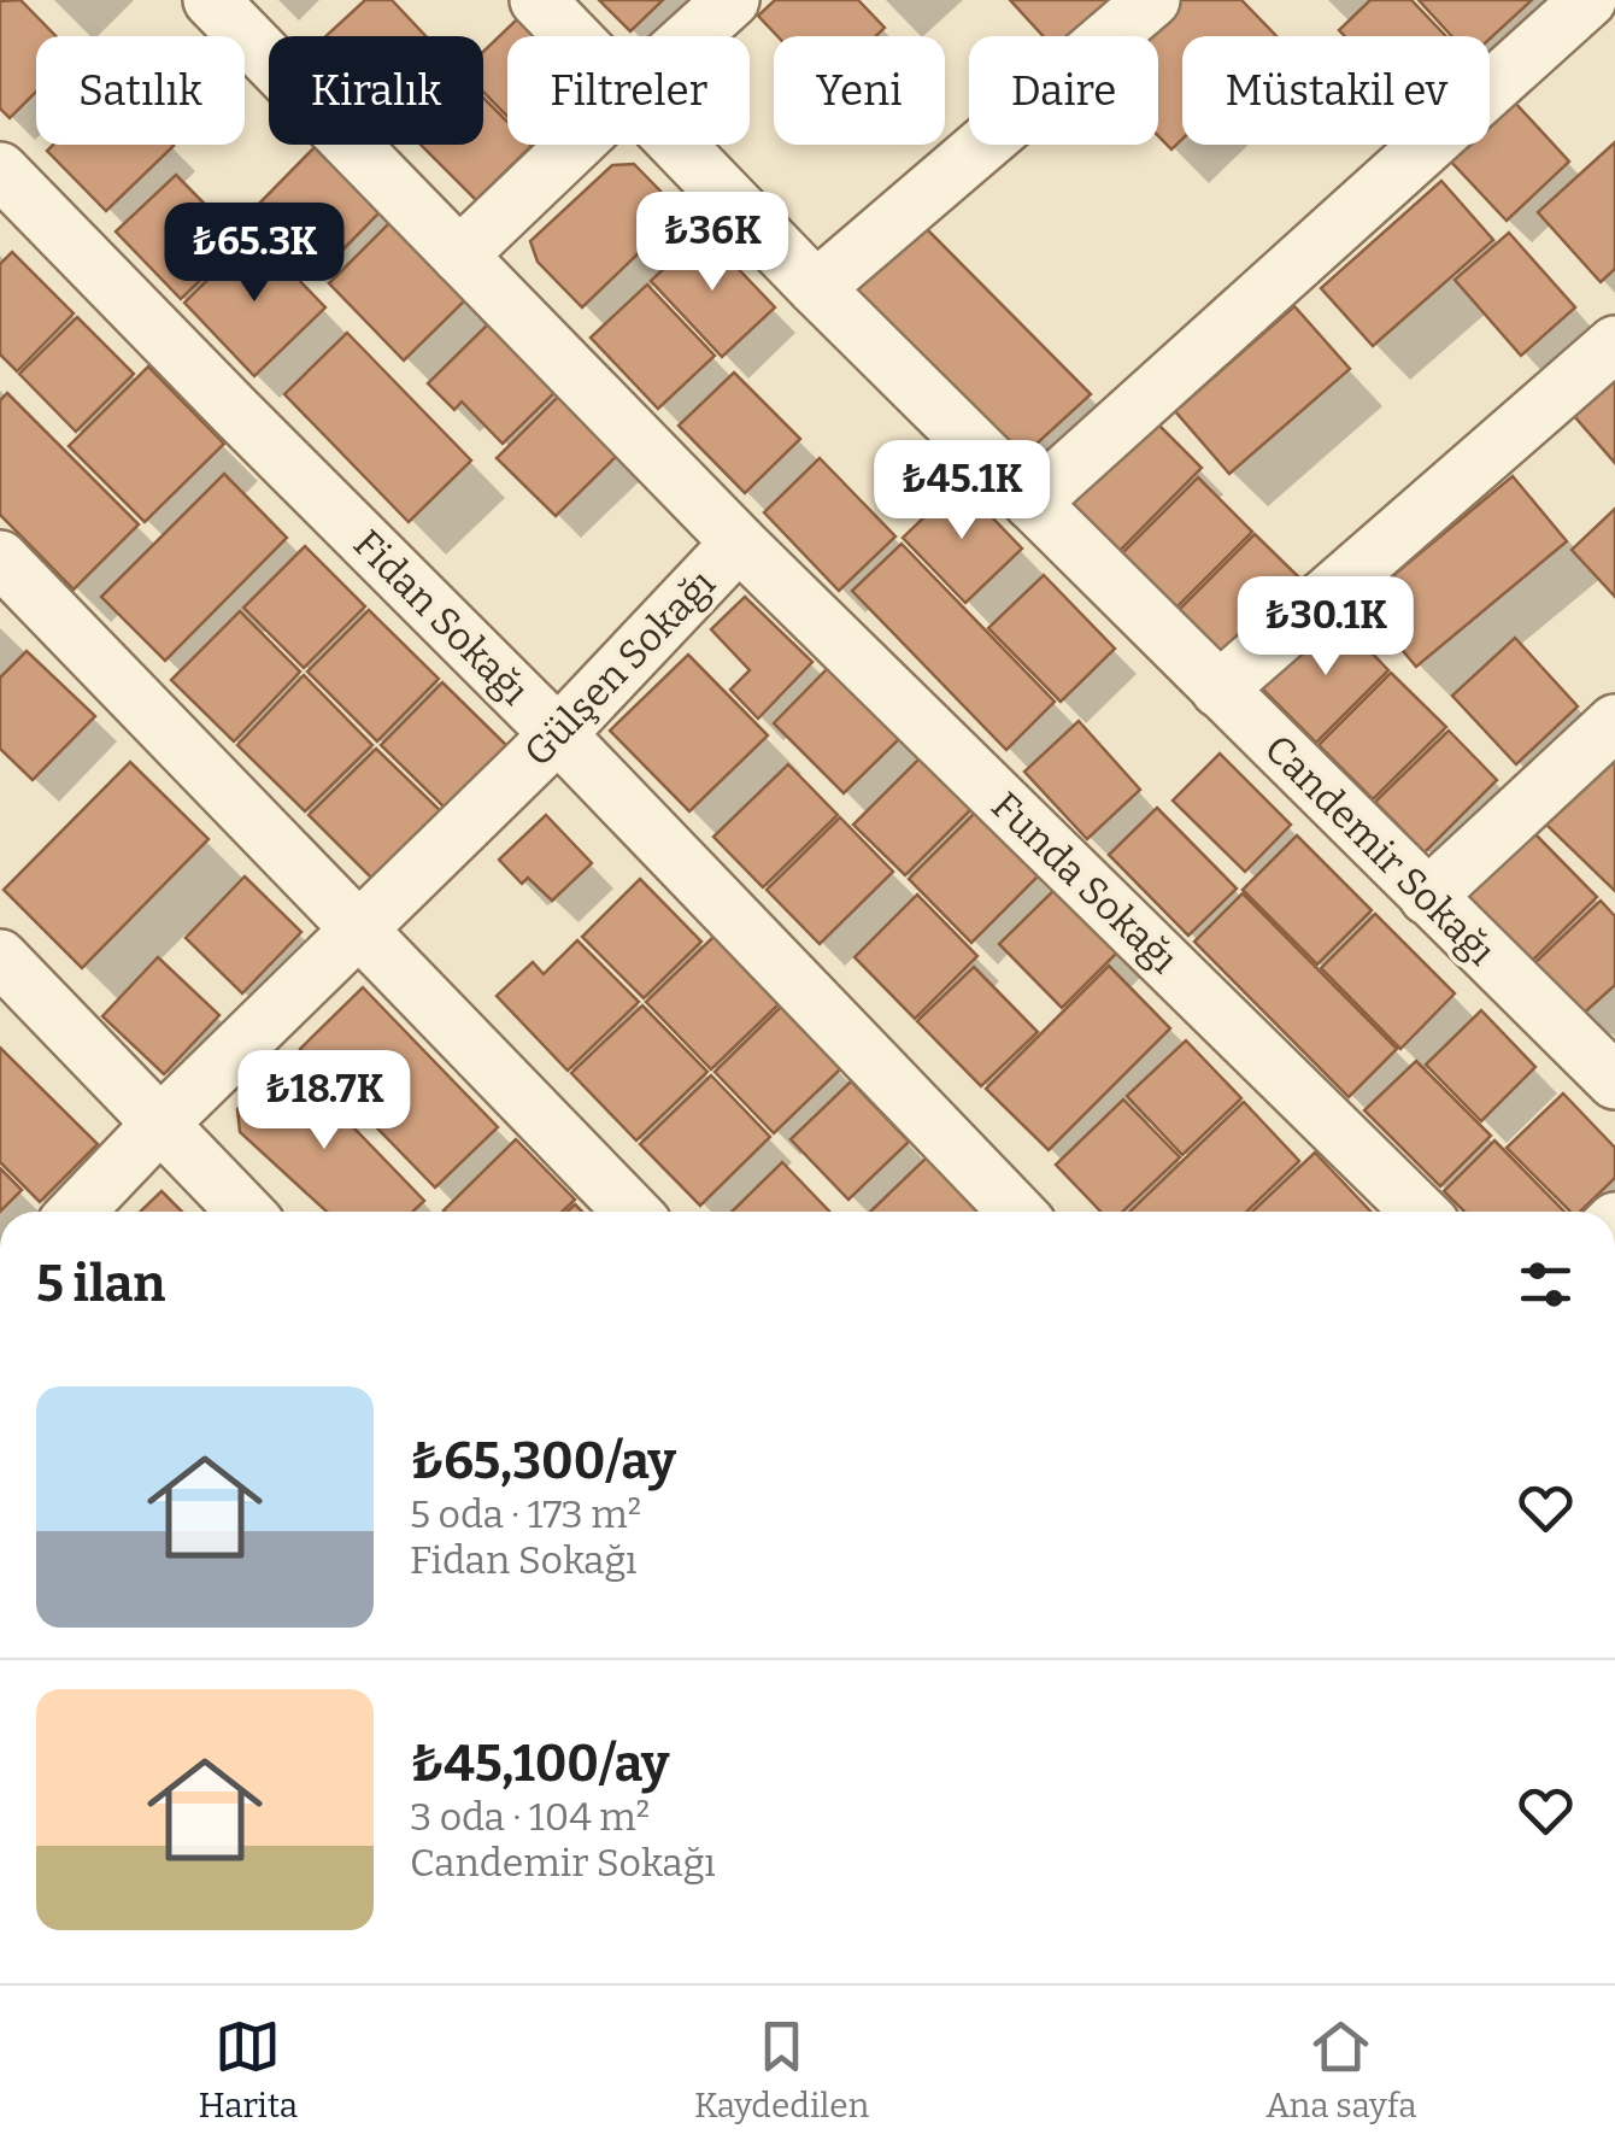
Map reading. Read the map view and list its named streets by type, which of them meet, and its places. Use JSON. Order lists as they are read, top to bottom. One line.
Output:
{"streets":{"street":["Fidan Sokağı","Gülşen Sokağı","Candemir Sokağı","Funda Sokağı"]},"crossings":[["Fidan Sokağı","Gülşen Sokağı"],["Gülşen Sokağı","Funda Sokağı"]],"page":{"chip":["Satılık","Kiralık","Filtreler","Yeni","Daire","Müstakil ev"],"price":["₺36K","₺65.3K","₺45.1K","₺30.1K","₺18.7K"],"heading":"5 ilan","list":[{"name":"₺65,300/ay","note":"5 oda · 173 m² · Fidan Sokağı"},{"name":"₺45,100/ay","note":"3 oda · 104 m² · Candemir Sokağı"}],"tabs":["Harita","Kaydedilen","Ana sayfa"]}}
